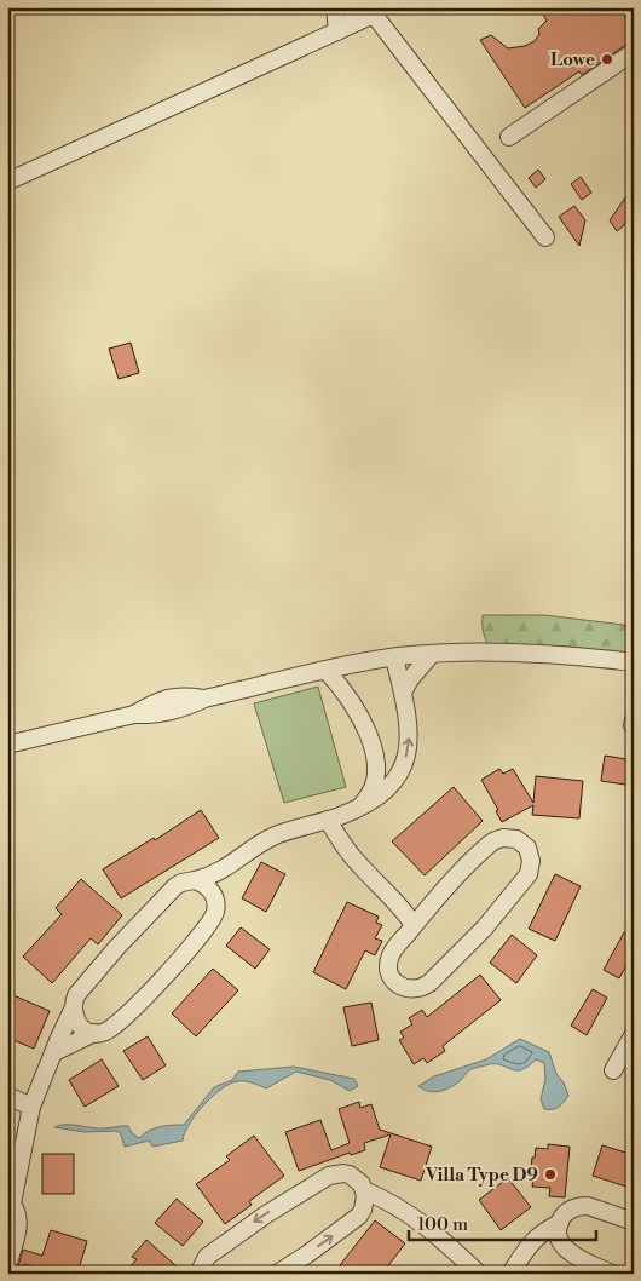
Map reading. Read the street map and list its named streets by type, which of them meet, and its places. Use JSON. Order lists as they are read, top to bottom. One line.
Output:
{"places":["Lowe","Villa Type D9"],"scale_bar":"100 m"}
